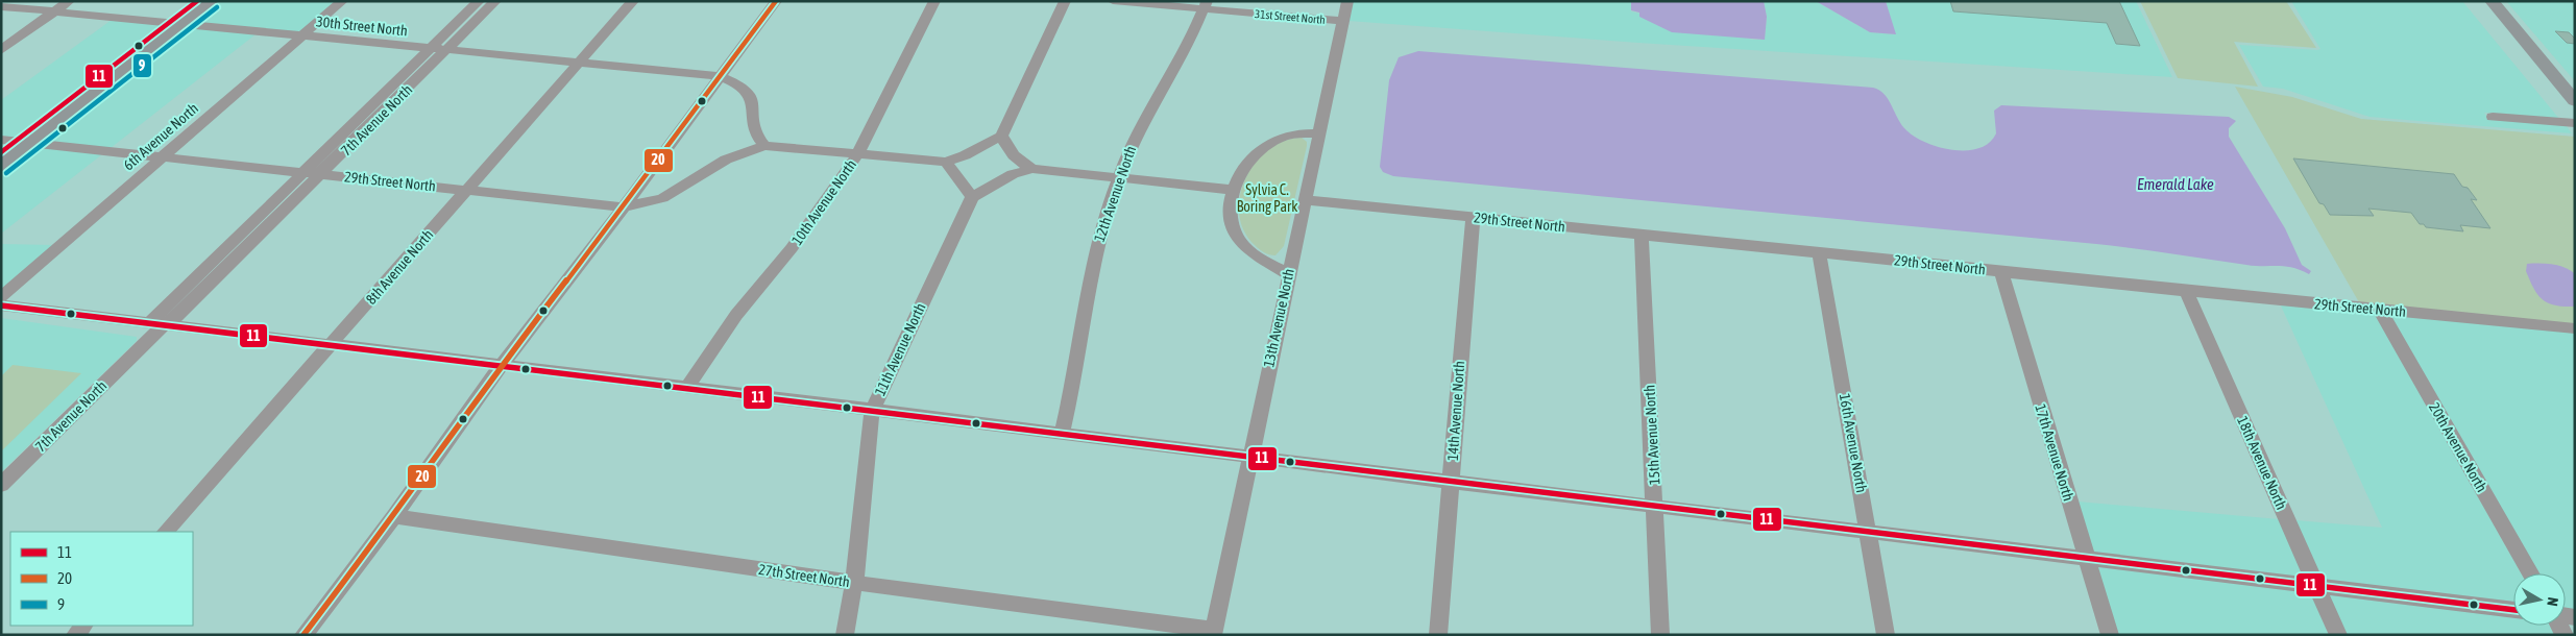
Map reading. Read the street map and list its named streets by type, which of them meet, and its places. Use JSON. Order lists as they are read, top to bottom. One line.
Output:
{"streets":{"street":["31st Street North","30th Street North","7th Avenue North","6th Avenue North","29th Street North","12th Avenue North","10th Avenue North","8th Avenue North","13th Avenue North","11th Avenue North","14th Avenue North","15th Avenue North","16th Avenue North","20th Avenue North","17th Avenue North","18th Avenue North","27th Street North"]},"crossings":[["31st Street North","12th Avenue North"],["31st Street North","13th Avenue North"],["30th Street North","7th Avenue North"],["30th Street North","6th Avenue North"],["30th Street North","8th Avenue North"],["7th Avenue North","29th Street North"],["6th Avenue North","29th Street North"],["29th Street North","10th Avenue North"],["29th Street North","8th Avenue North"],["29th Street North","13th Avenue North"],["29th Street North","14th Avenue North"],["29th Street North","15th Avenue North"],["29th Street North","16th Avenue North"],["29th Street North","20th Avenue North"],["29th Street North","17th Avenue North"],["29th Street North","18th Avenue North"],["13th Avenue North","27th Street North"],["11th Avenue North","27th Street North"]],"water":["Emerald Lake"],"parks":["Sylvia C. Boring Park"],"lines":["transit line 11","transit line 20","transit line 9"],"legend":["11","20","9"],"north":"right"}
